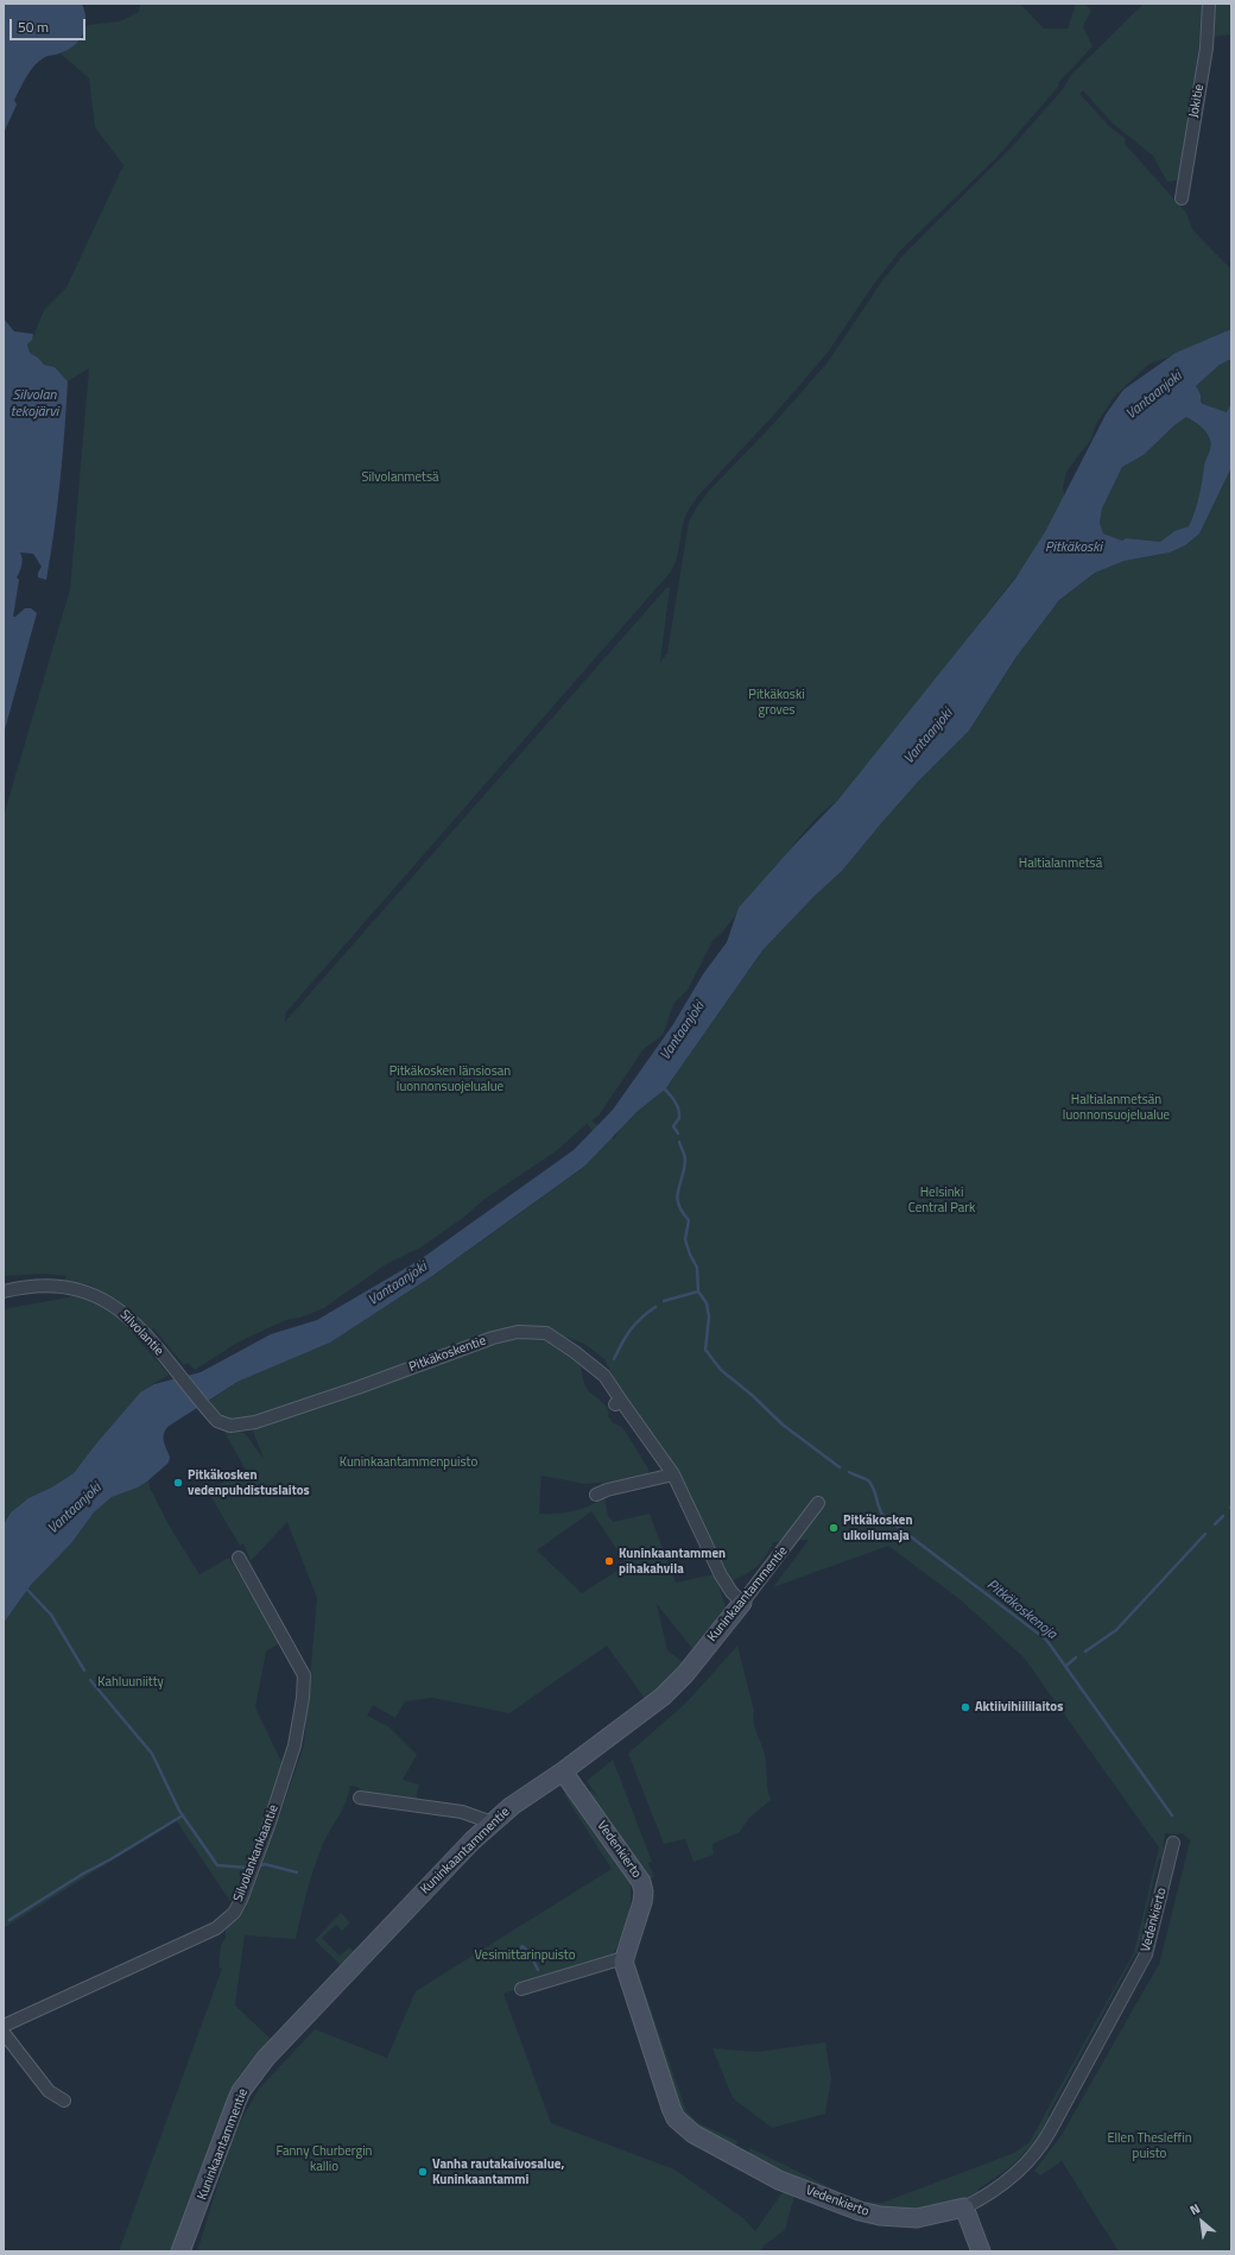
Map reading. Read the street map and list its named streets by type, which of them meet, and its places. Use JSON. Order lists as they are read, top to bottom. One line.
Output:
{"streets":{"street":["Jokitie","Silvolantie","Pitkäkoskentie","Kuninkaantammentie","Vedenkierto","Silvolankankaantie"]},"crossings":[["Silvolantie","Pitkäkoskentie"],["Pitkäkoskentie","Kuninkaantammentie"],["Kuninkaantammentie","Vedenkierto"]],"water":["Silvolan tekojärvi","Vantaanjoki","Pitkäkoski","Pitkäkoskenoja"],"parks":["Silvolanmetsä","Pitkäkoski groves","Haltialanmetsä","Pitkäkosken länsiosan luonnonsuojelualue","Haltialanmetsän luonnonsuojelualue","Helsinki Central Park","Kuninkaantammenpuisto","Kahluuniitty","Vesimittarinpuisto","Ellen Thesleffin puisto","Fanny Churbergin kallio"],"places":["Pitkäkosken vedenpuhdistuslaitos","Pitkäkosken ulkoilumaja","Kuninkaantammen pihakahvila","Aktiivihiililaitos","Vanha rautakaivosalue, Kuninkaantammi"],"scale_bar":"50 m","north":"top left"}
